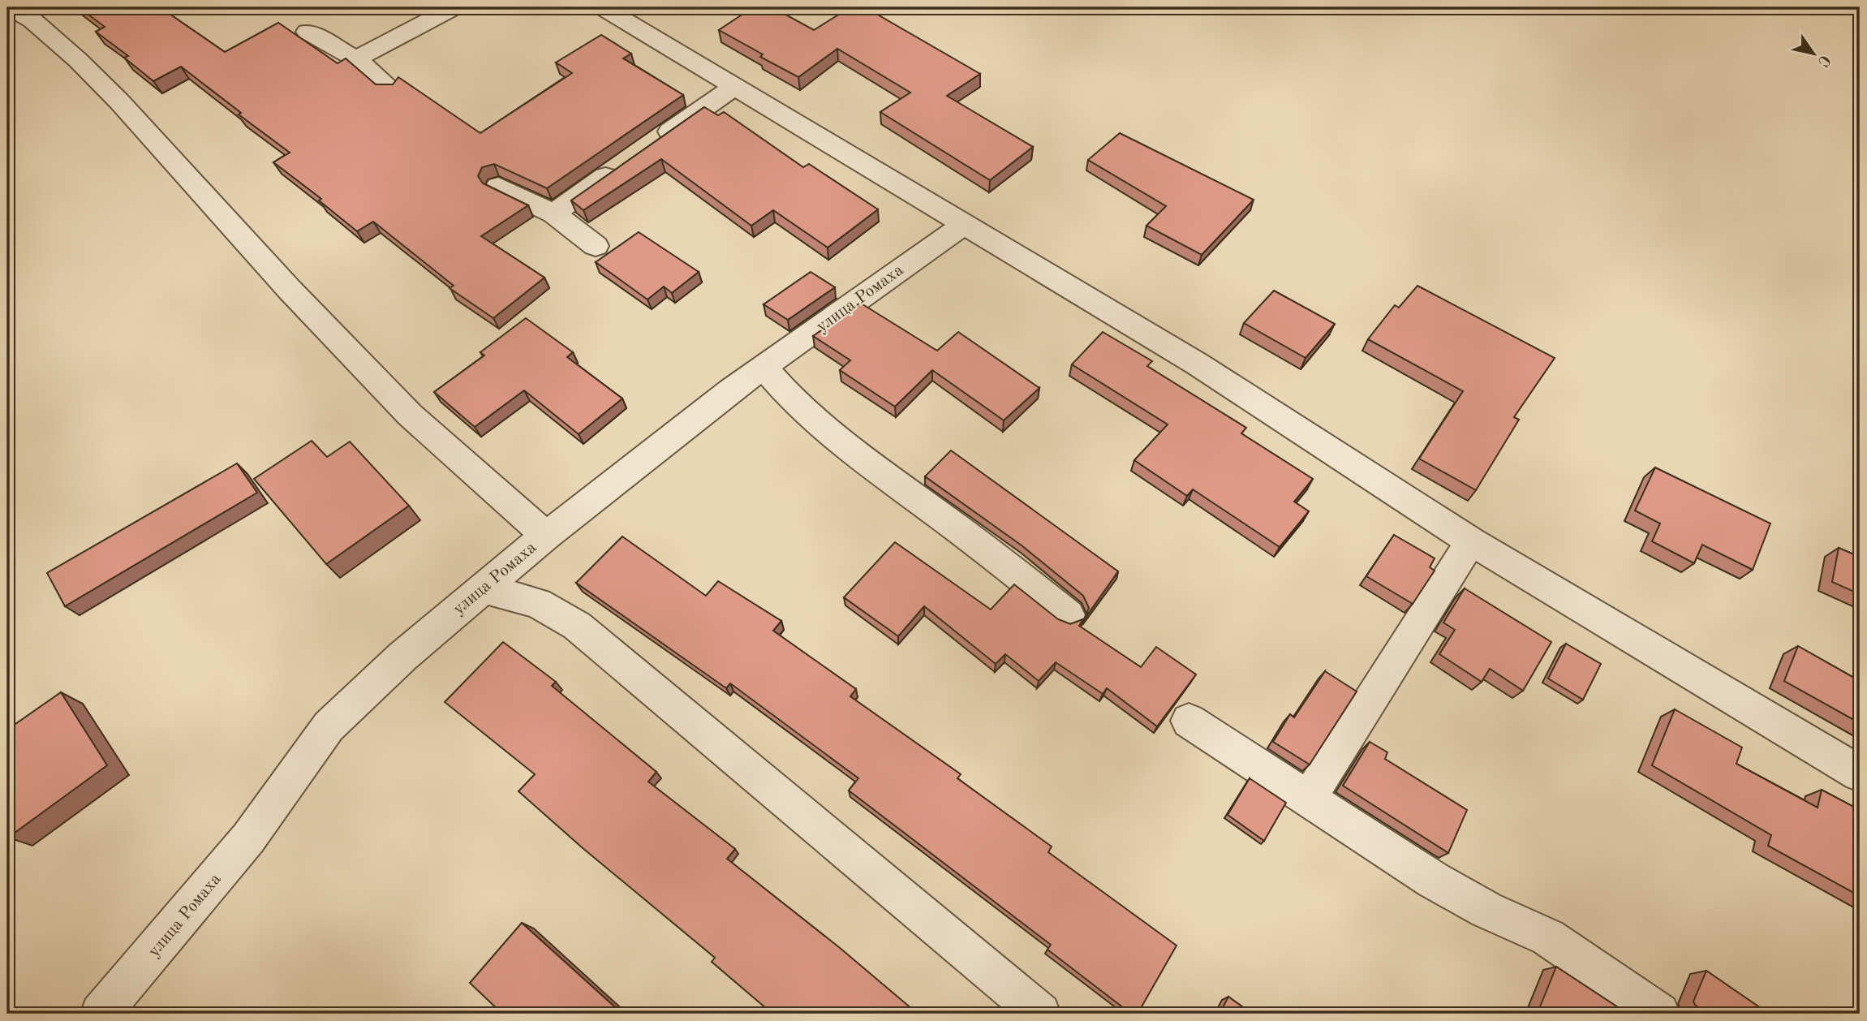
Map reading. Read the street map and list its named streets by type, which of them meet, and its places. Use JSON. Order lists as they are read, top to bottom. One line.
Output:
{"streets":{"street":["улица Ромаха"]},"north":"bottom right"}
